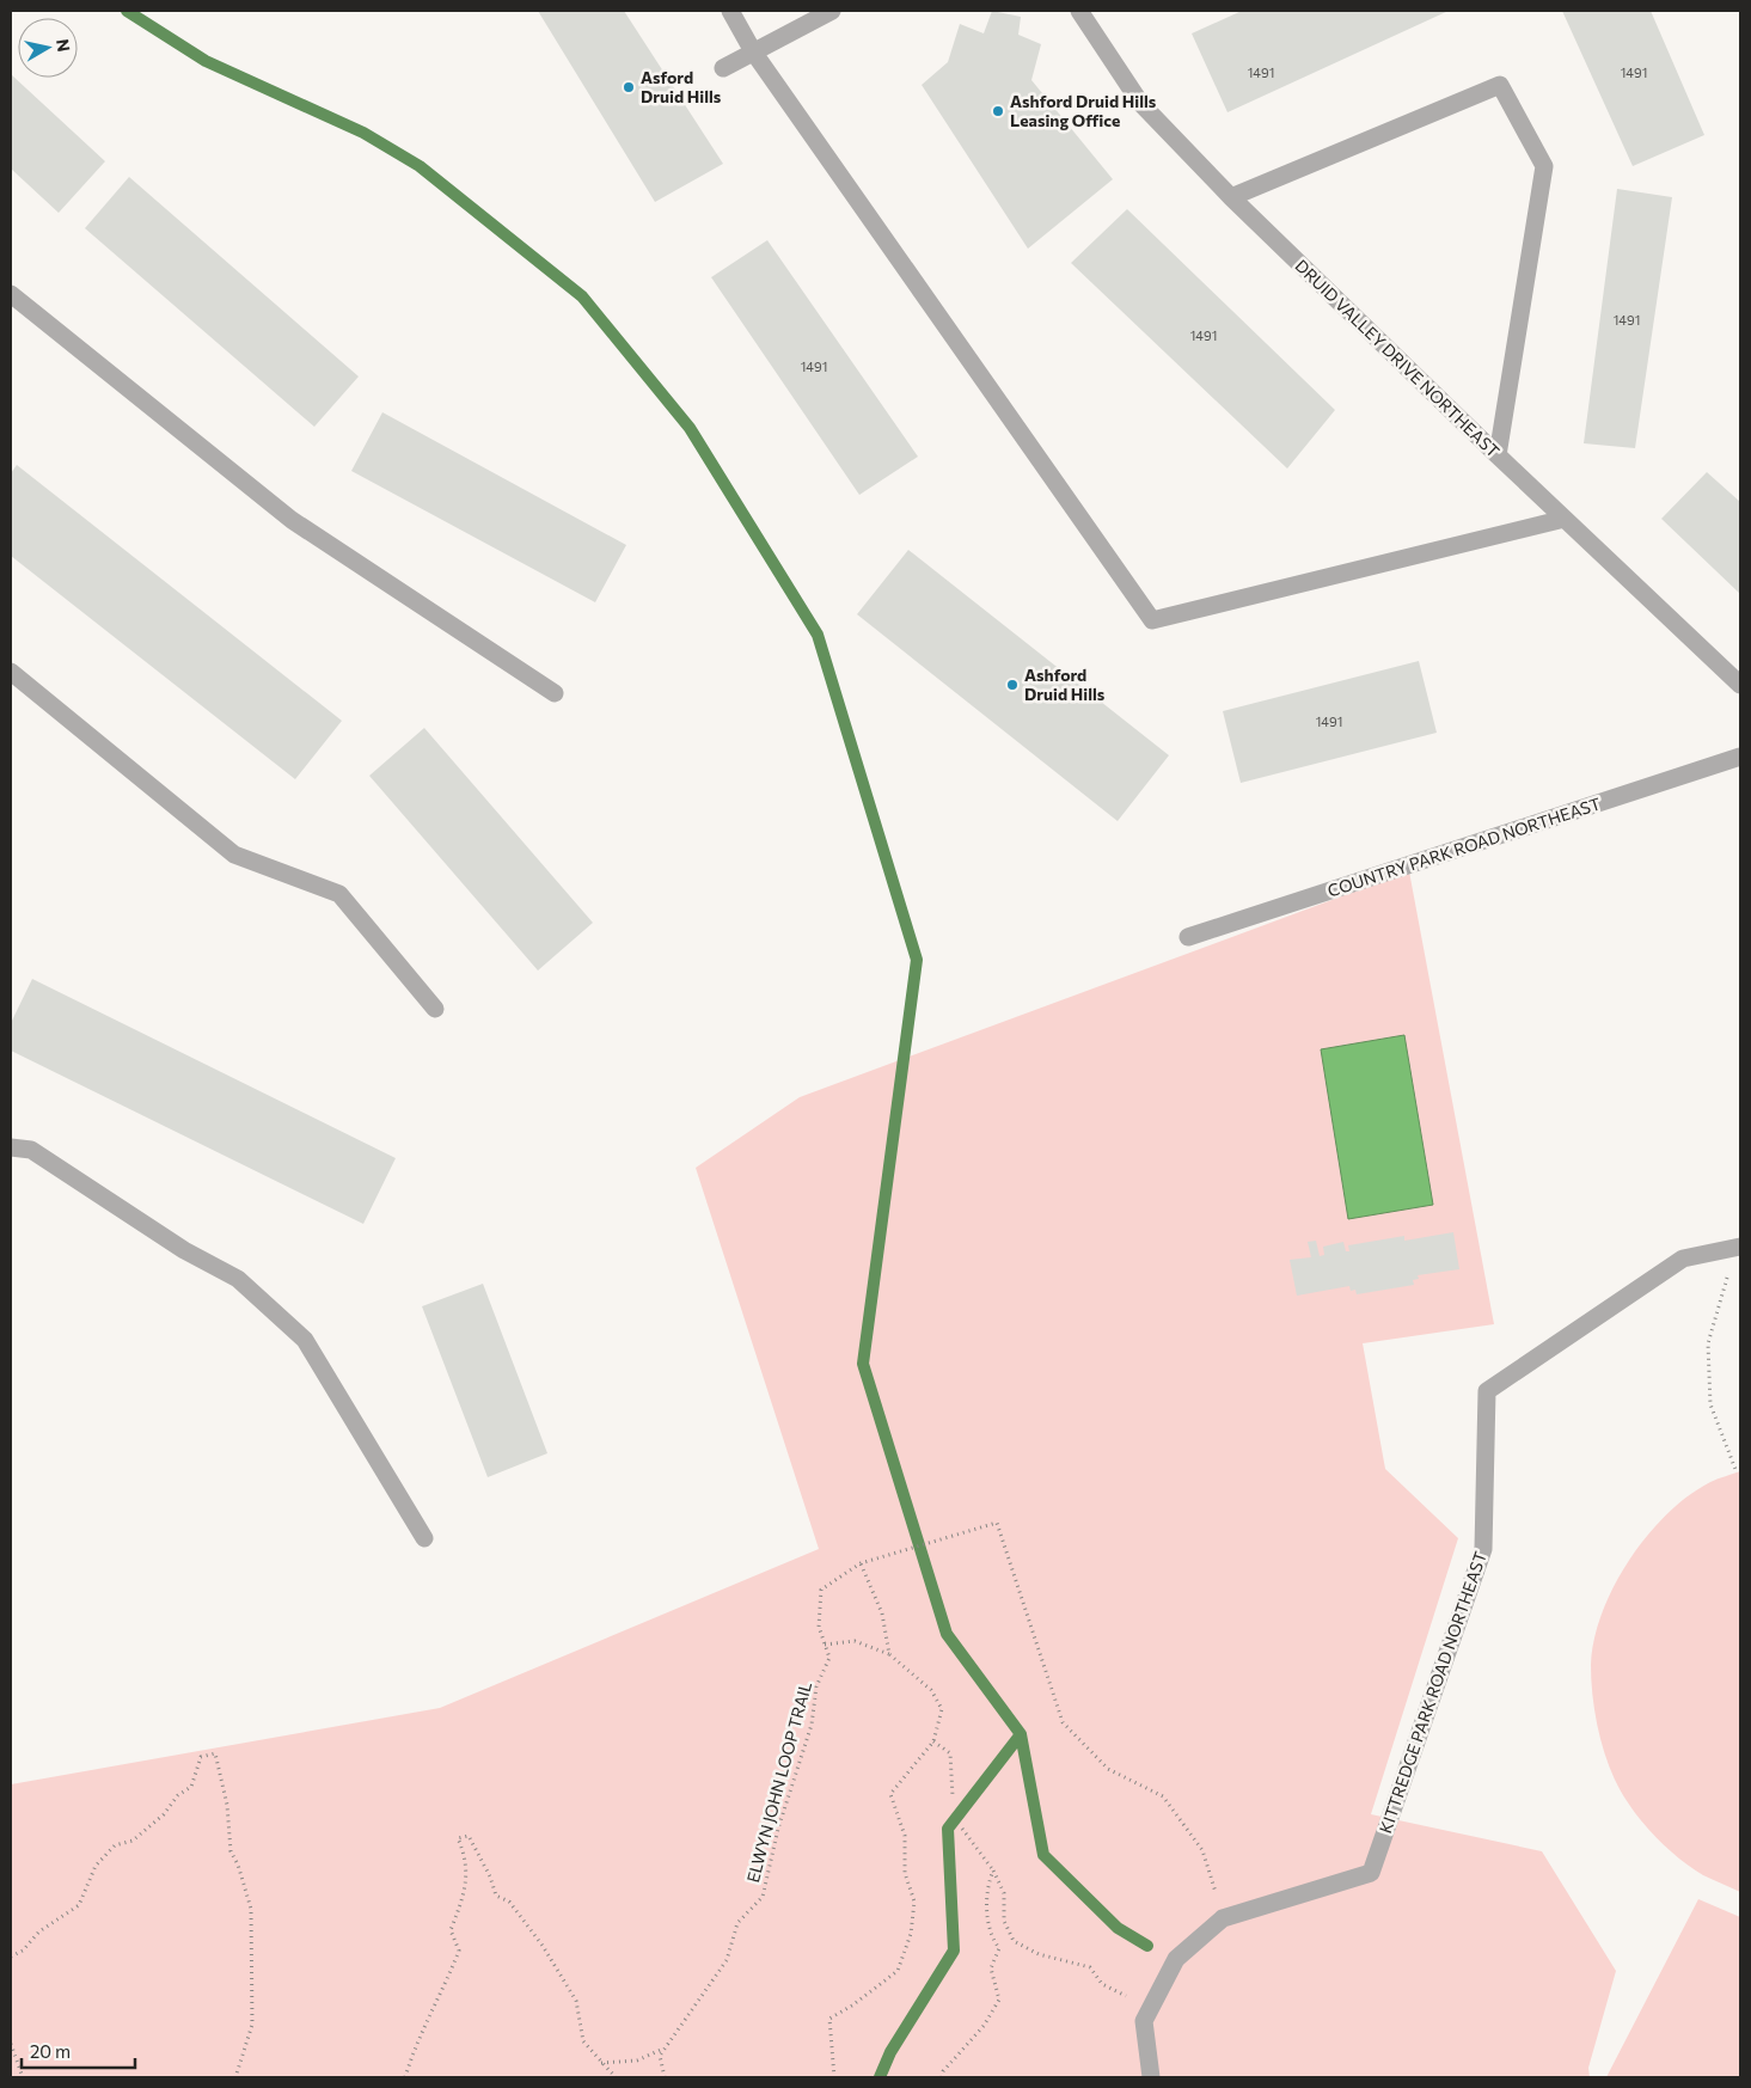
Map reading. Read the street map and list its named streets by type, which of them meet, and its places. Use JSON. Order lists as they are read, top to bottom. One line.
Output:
{"streets":{"street":["DRUID VALLEY DRIVE NORTHEAST","COUNTRY PARK ROAD NORTHEAST","KITTREDGE PARK ROAD NORTHEAST"],"path":["ELWYN JOHN LOOP TRAIL"]},"crossings":[["KITTREDGE PARK ROAD NORTHEAST","ELWYN JOHN LOOP TRAIL"]],"places":["Asford Druid Hills","Ashford Druid Hills Leasing Office","Ashford Druid Hills"],"house_numbers":["1491","1491","1491","1491","1491","1491"],"scale_bar":"20 m","north":"right"}
